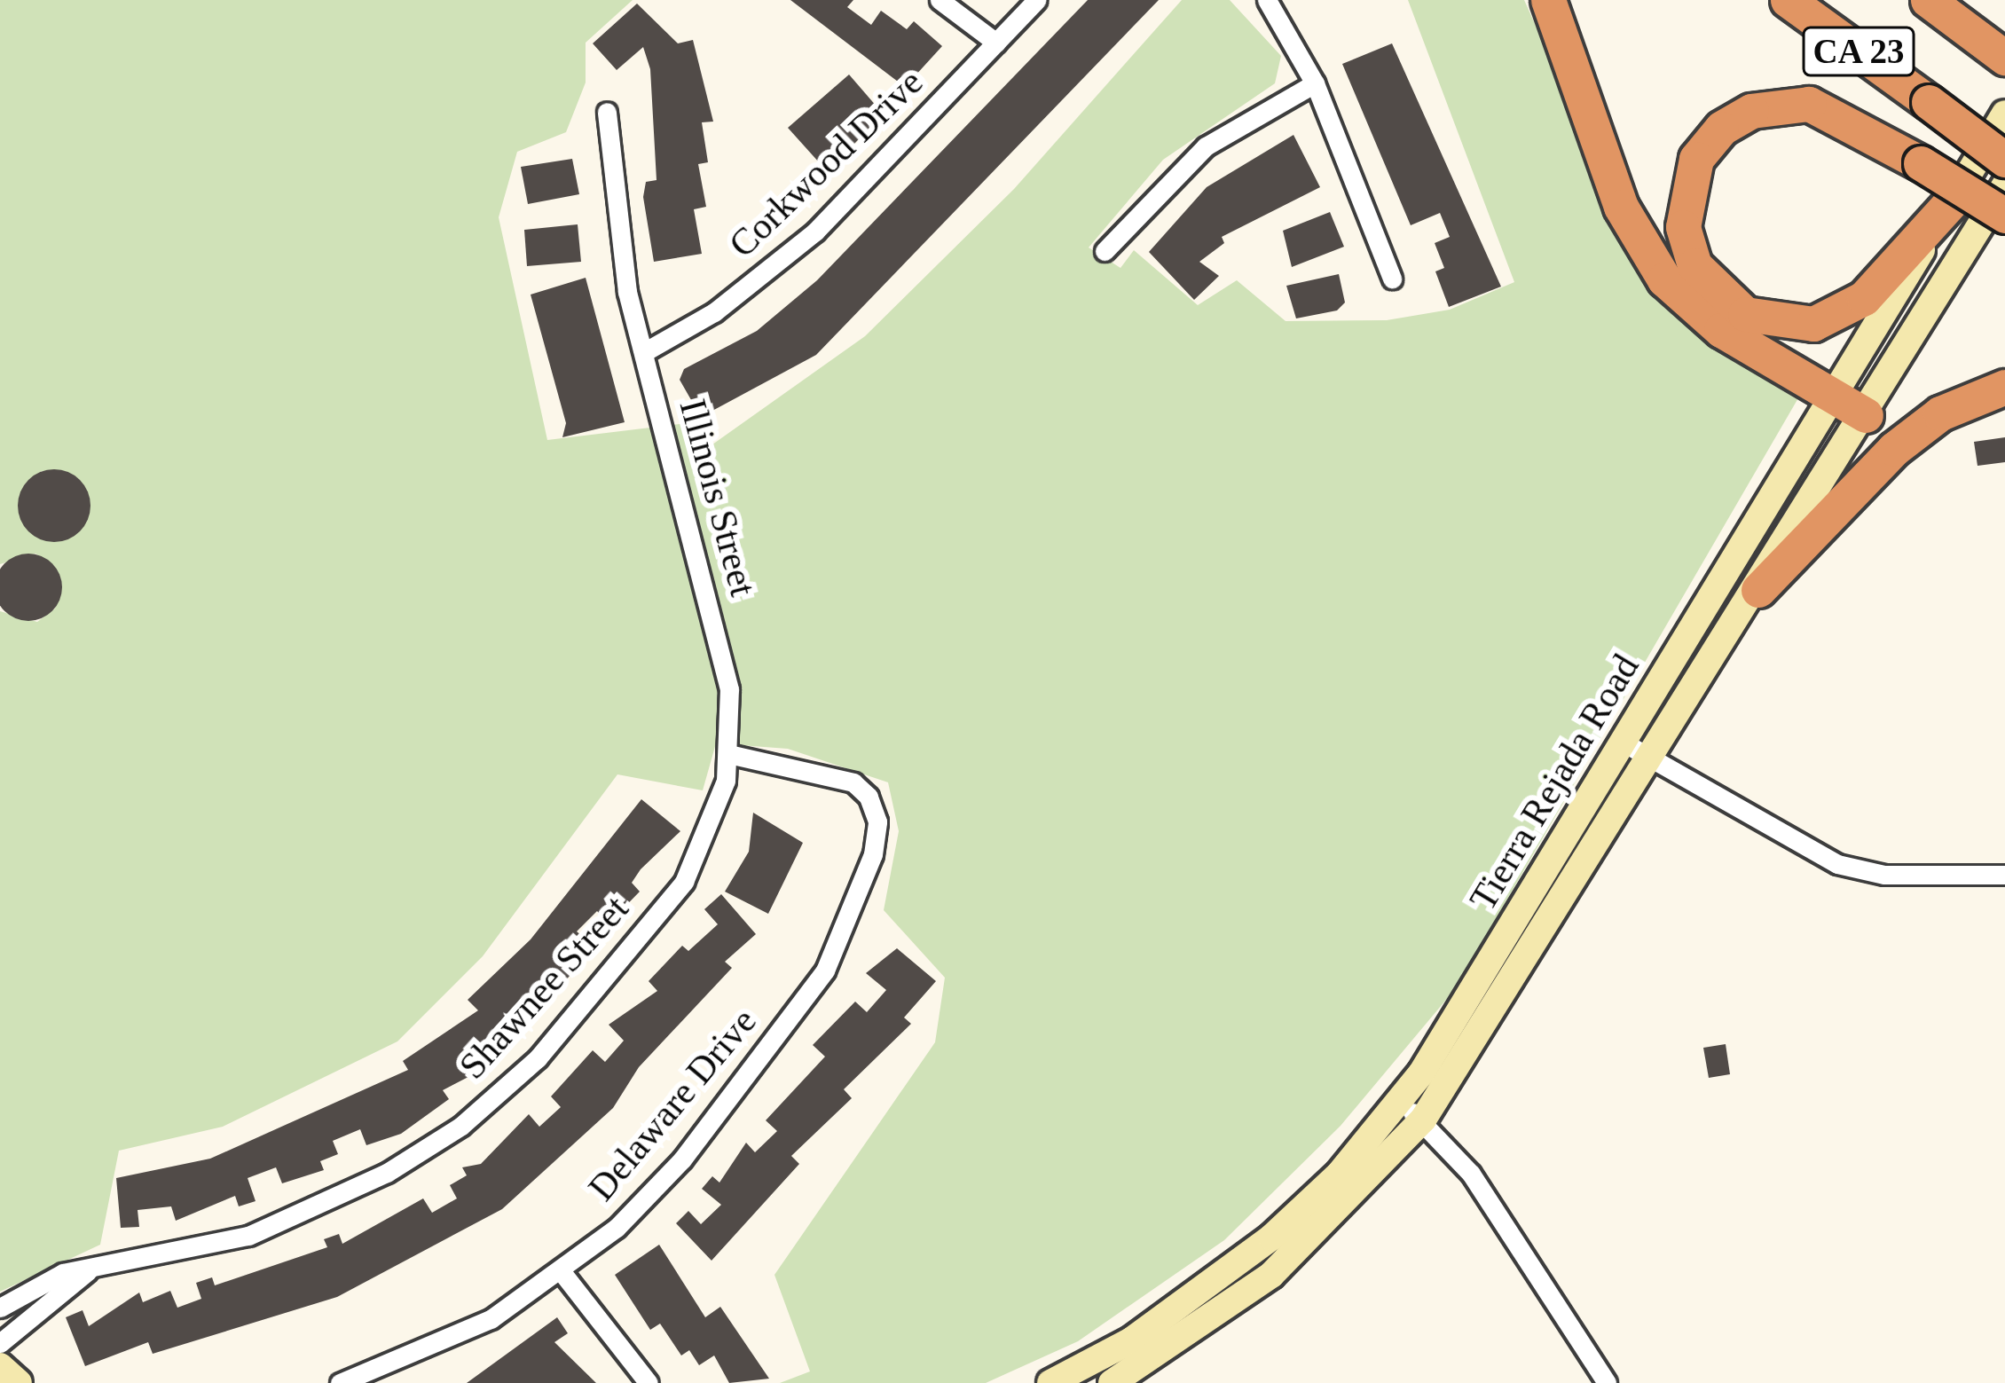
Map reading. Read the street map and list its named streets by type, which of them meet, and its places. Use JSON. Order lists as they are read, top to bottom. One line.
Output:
{"streets":{"highway":["CA 23"],"main road":["Tierra Rejada Road"],"street":["Corkwood Drive","Illinois Street","Shawnee Street","Delaware Drive"]},"crossings":[["Corkwood Drive","Illinois Street"],["Illinois Street","Shawnee Street"],["Illinois Street","Delaware Drive"],["Shawnee Street","Delaware Drive"]]}
